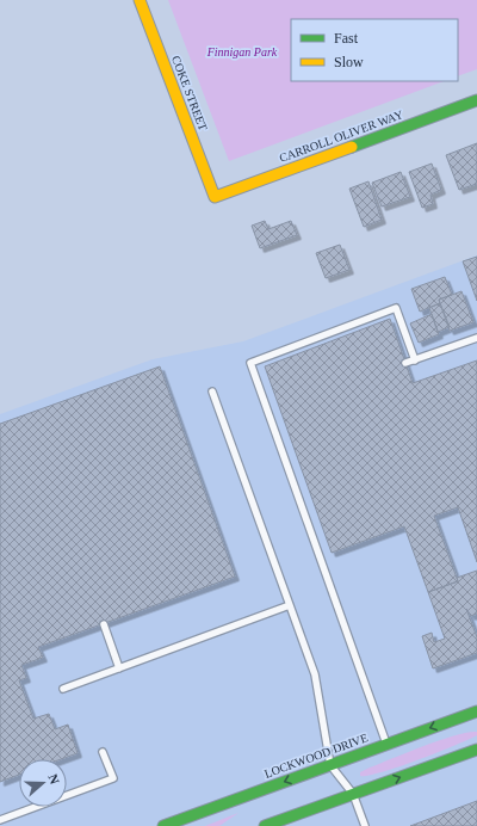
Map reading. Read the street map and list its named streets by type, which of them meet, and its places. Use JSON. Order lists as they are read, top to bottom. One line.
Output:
{"streets":{"main road":["COKE STREET","CARROLL OLIVER WAY","LOCKWOOD DRIVE"]},"crossings":[["COKE STREET","CARROLL OLIVER WAY"]],"parks":["Finnigan Park"],"legend":["Fast","Slow"],"north":"right"}
